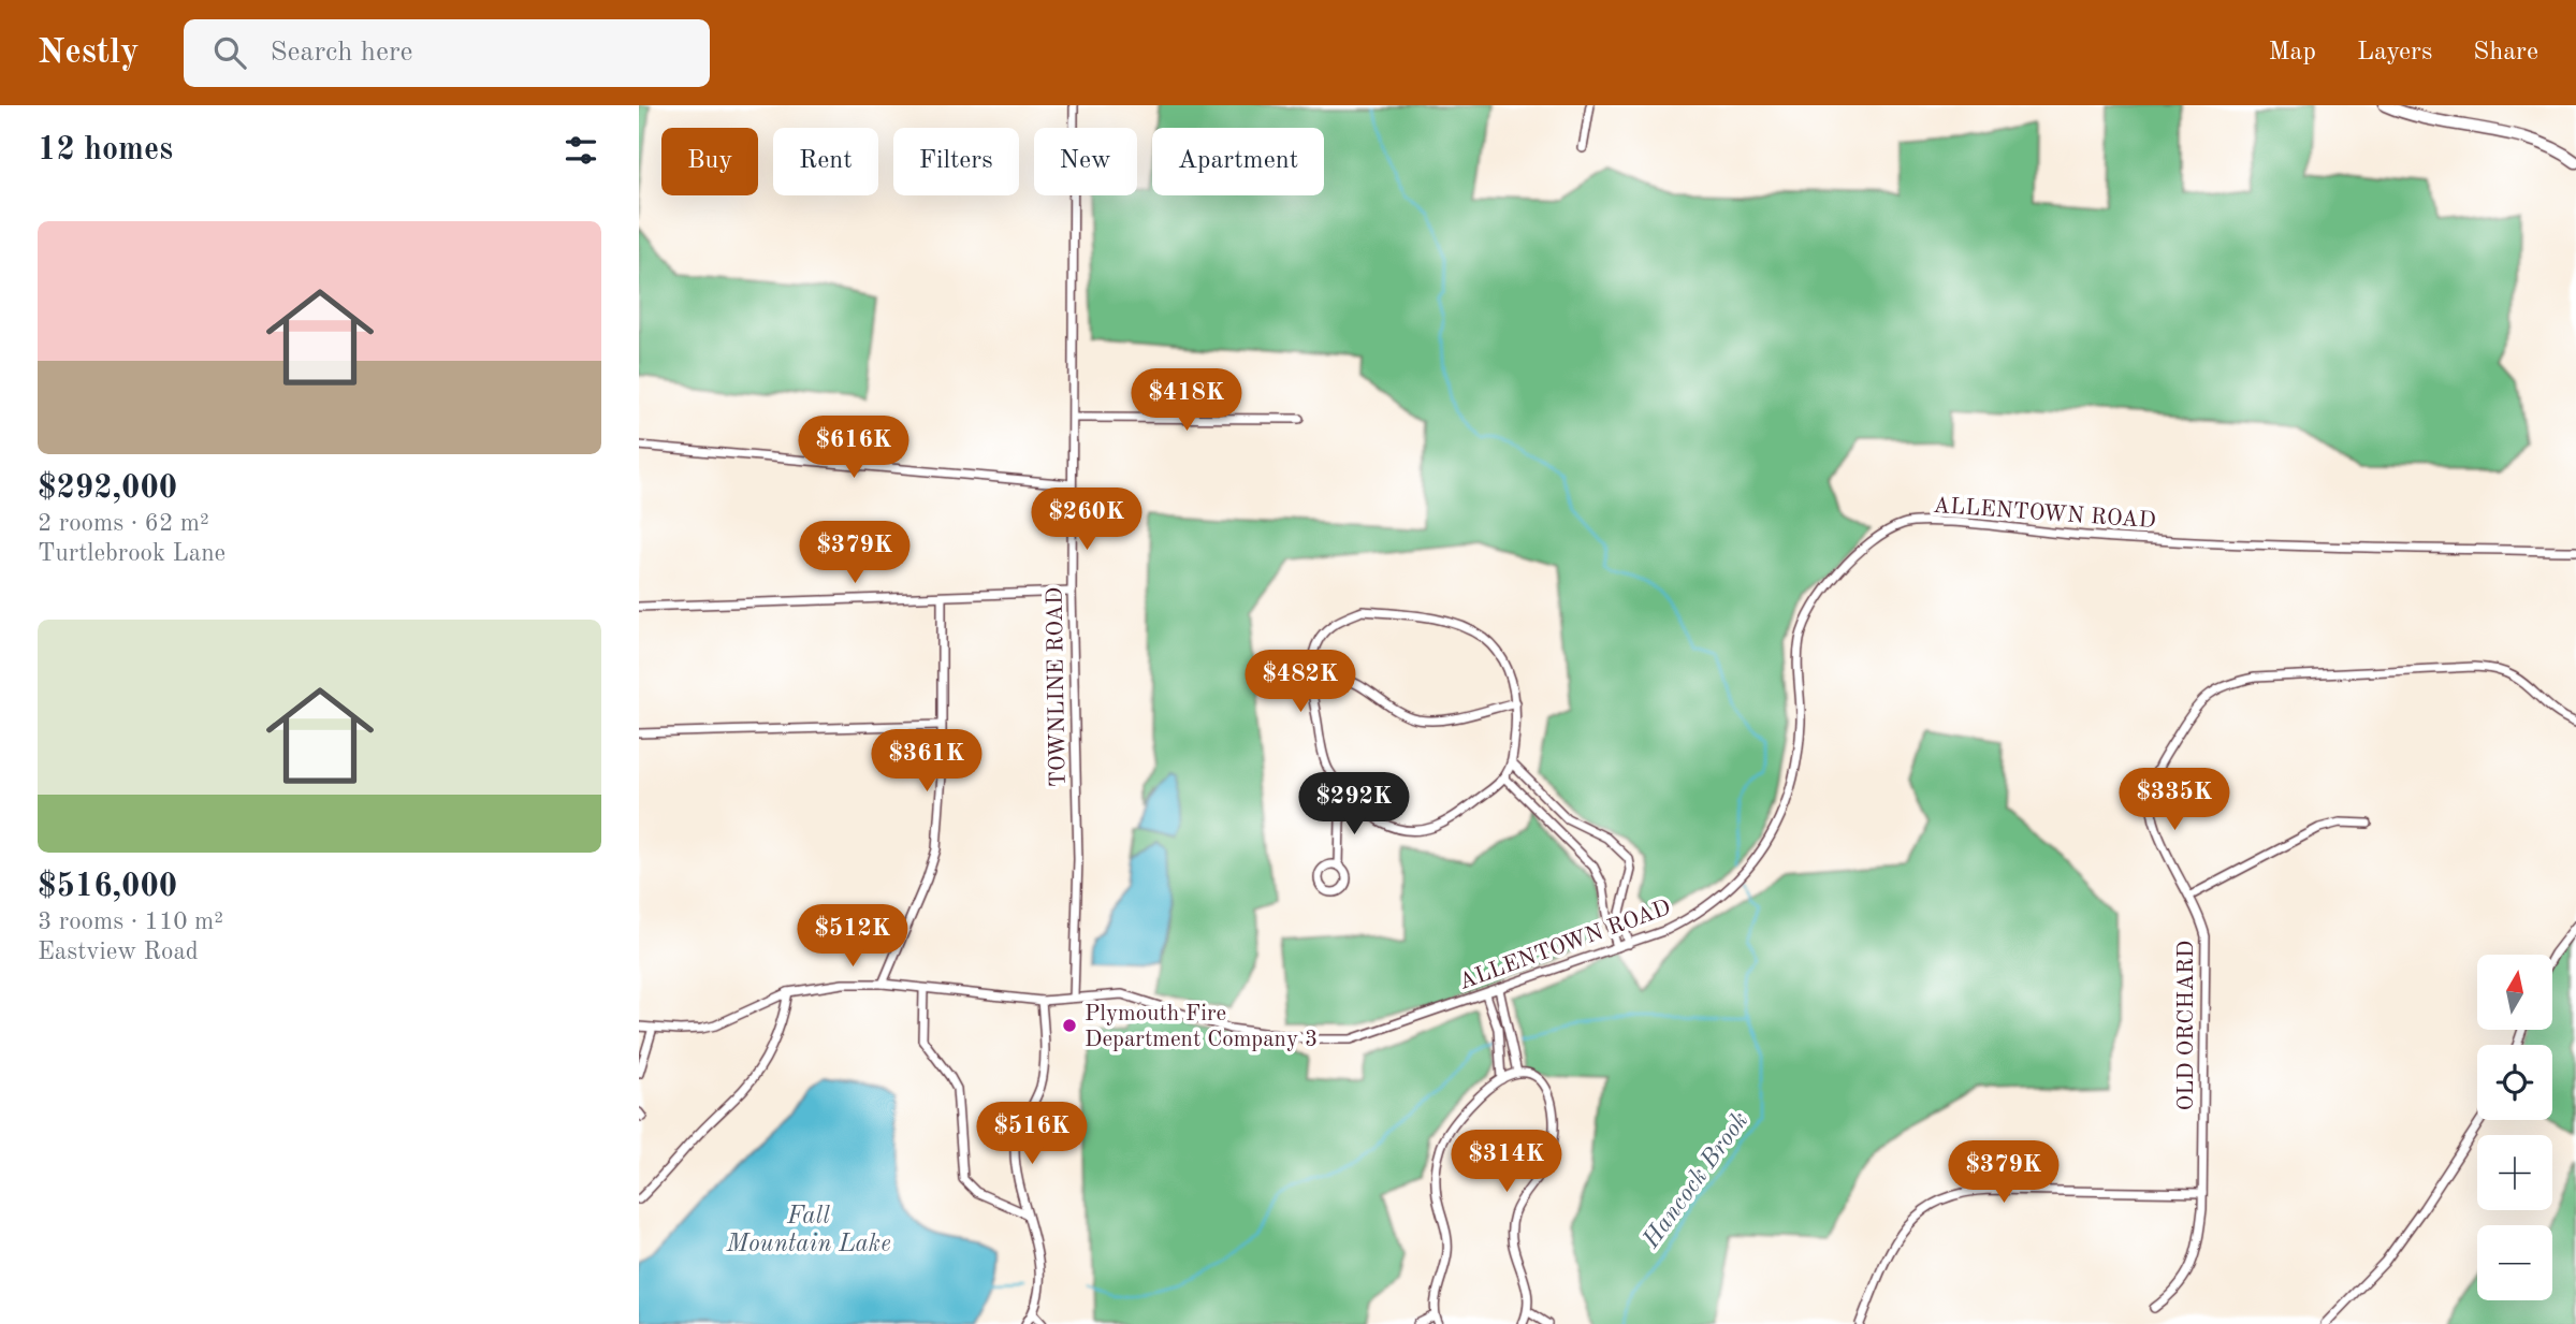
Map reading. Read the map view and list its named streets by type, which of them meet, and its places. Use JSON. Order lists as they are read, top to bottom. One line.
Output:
{"streets":{"street":["ALLENTOWN ROAD","TOWNLINE ROAD","OLD ORCHARD"]},"crossings":[["ALLENTOWN ROAD","TOWNLINE ROAD"]],"water":["Hancock Brook","Fall Mountain Lake"],"places":["Plymouth Fire Department Company 3"],"north":"top","page":{"header":"Nestly","search":"Search here","nav":["Map","Layers","Share"],"heading":"12 homes","chip":["Buy","Rent","Filters","New","Apartment"],"list":[{"name":"$292,000","note":"2 rooms · 62 m² · Turtlebrook Lane"},{"name":"$516,000","note":"3 rooms · 110 m² · Eastview Road"}],"price":["$418K","$616K","$260K","$379K","$482K","$361K","$335K","$292K","$512K","$516K","$314K","$379K"],"map_buttons":["+","−"]}}
